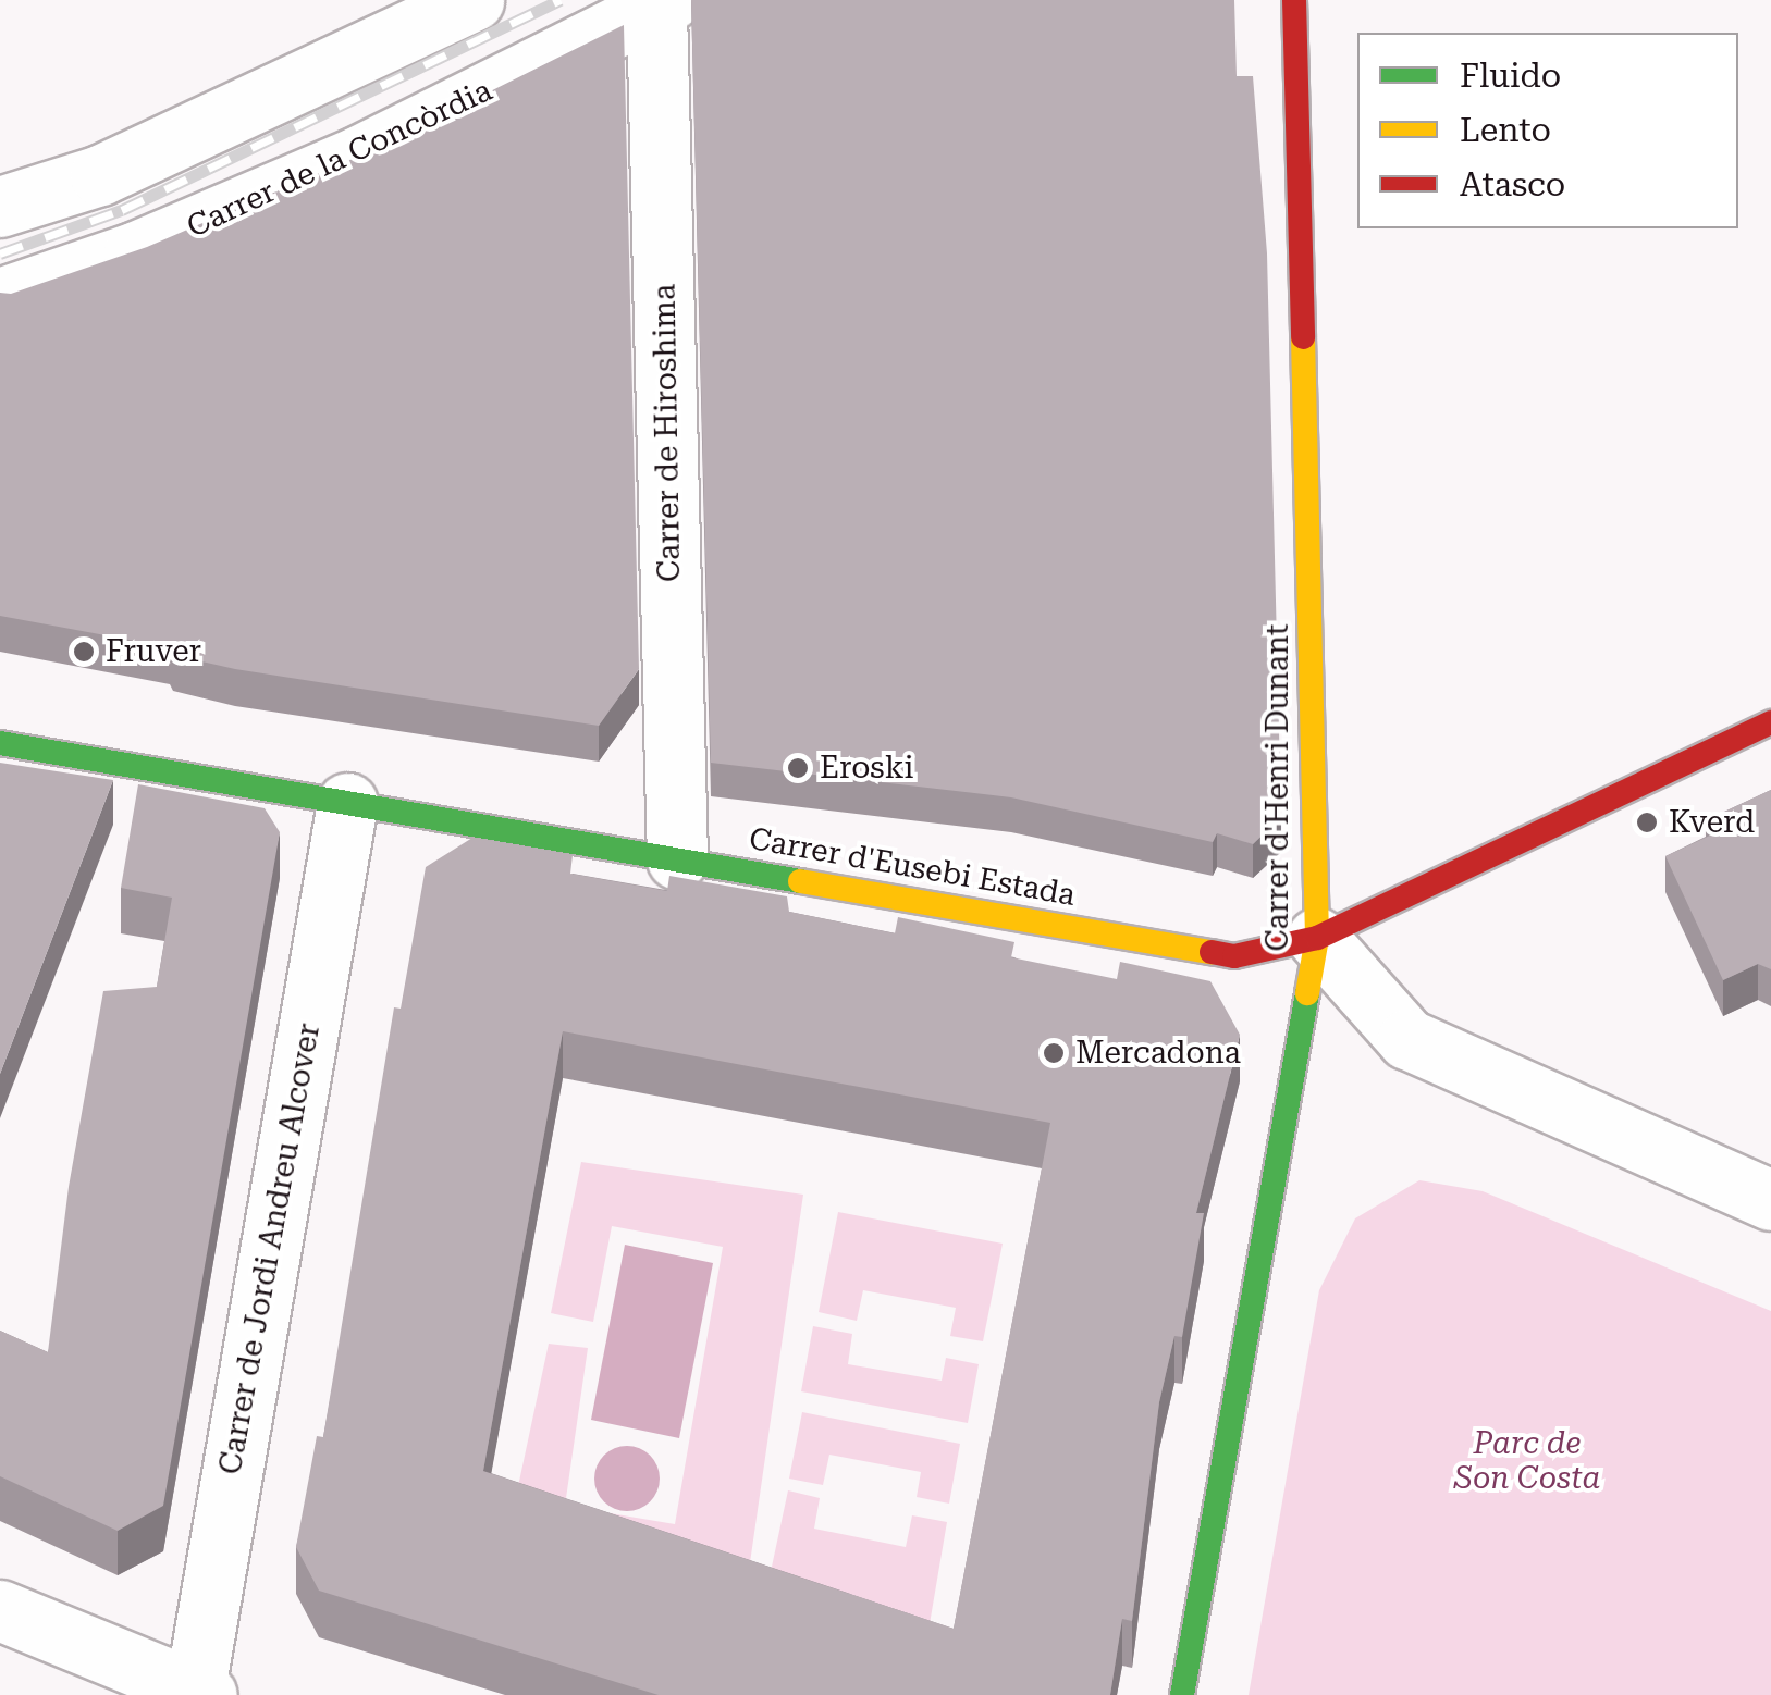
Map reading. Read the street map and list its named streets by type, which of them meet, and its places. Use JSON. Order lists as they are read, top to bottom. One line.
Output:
{"streets":{"main road":["Carrer d'Henri Dunant","Carrer d'Eusebi Estada"],"street":["Carrer de la Concòrdia","Carrer de Hiroshima","Carrer de Jordi Andreu Alcover"]},"crossings":[["Carrer de la Concòrdia","Carrer de Hiroshima"],["Carrer de Hiroshima","Carrer d'Eusebi Estada"],["Carrer d'Henri Dunant","Carrer d'Eusebi Estada"],["Carrer d'Eusebi Estada","Carrer de Jordi Andreu Alcover"]],"parks":["Parc de Son Costa"],"places":["Fruver","Eroski","Kverd","Mercadona"],"legend":["Fluido","Lento","Atasco"]}
